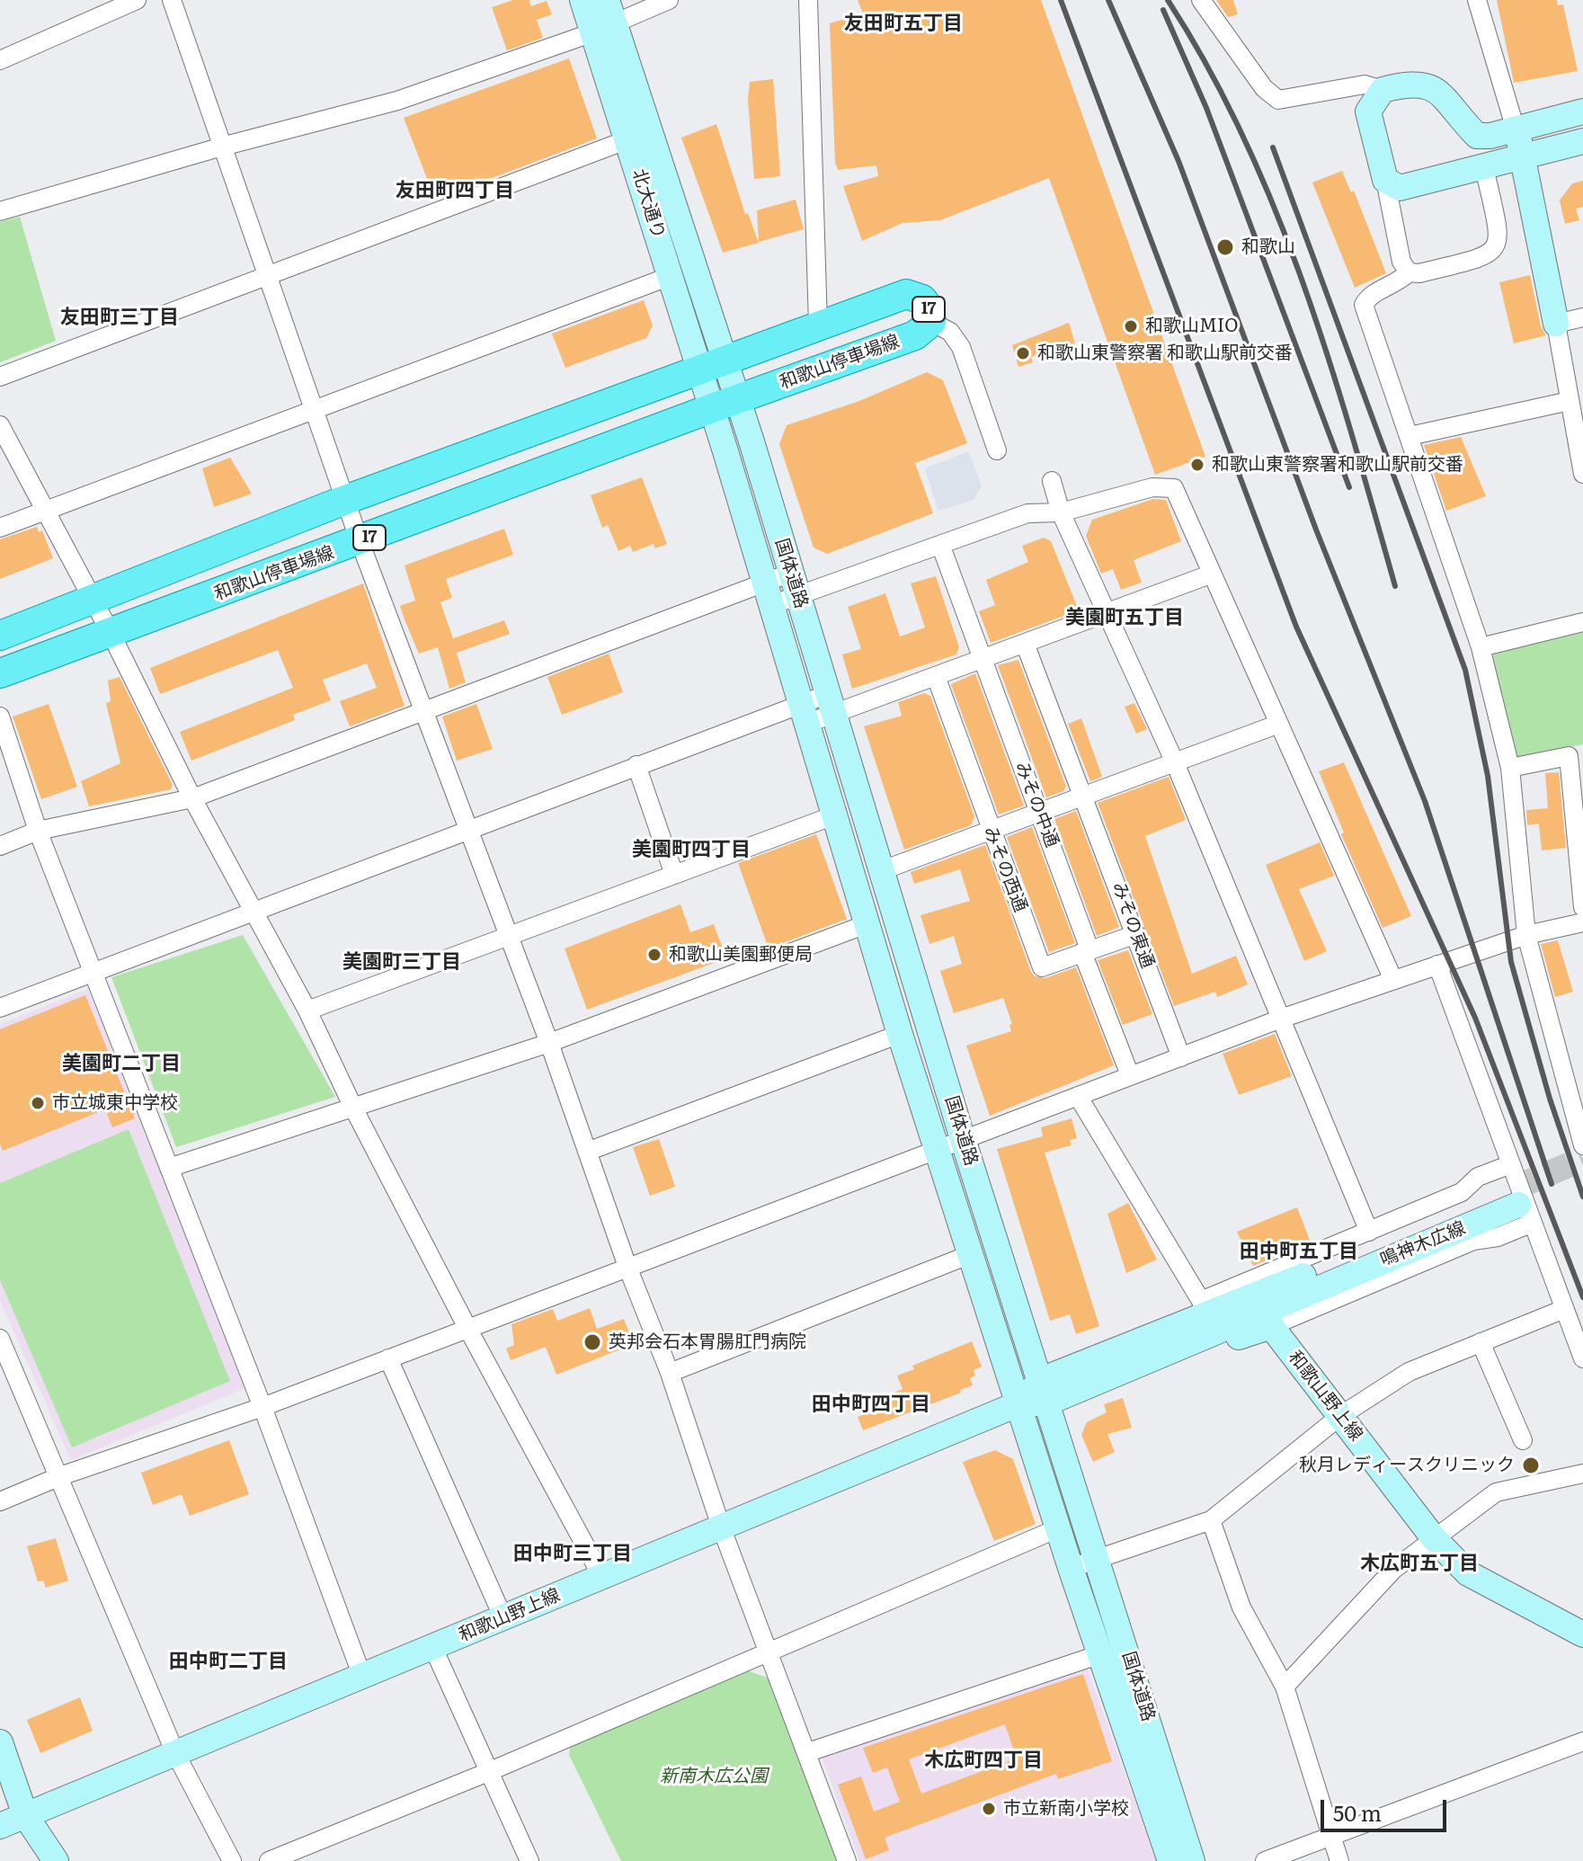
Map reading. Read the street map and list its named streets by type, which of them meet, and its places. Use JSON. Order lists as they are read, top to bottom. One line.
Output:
{"streets":{"main road":["17","和歌山停車場線"],"street":["北大通り","国体道路","みその中通","みその西通","みその東通","鳴神木広線","和歌山野上線"]},"crossings":[["北大通り","17"],["北大通り","和歌山停車場線"],["北大通り","国体道路"],["17","和歌山停車場線"],["和歌山停車場線","国体道路"],["国体道路","和歌山野上線"],["みその中通","みその西通"],["みその西通","みその東通"],["鳴神木広線","和歌山野上線"]],"districts":["友田町五丁目","友田町四丁目","友田町三丁目","美園町五丁目","美園町四丁目","美園町三丁目","美園町二丁目","田中町五丁目","田中町四丁目","田中町三丁目","木広町五丁目","田中町二丁目","木広町四丁目"],"parks":["新南木広公園"],"places":["和歌山","和歌山MIO","和歌山東警察署 和歌山駅前交番","和歌山東警察署和歌山駅前交番","和歌山美園郵便局","市立城東中学校","英邦会石本胃腸肛門病院","秋月レディースクリニック","市立新南小学校"],"scale_bar":"50 m"}
